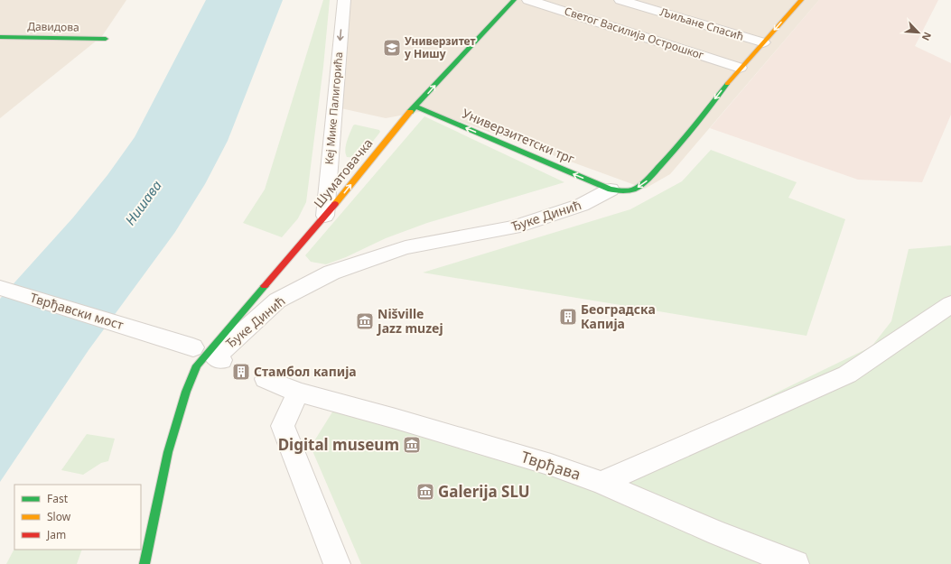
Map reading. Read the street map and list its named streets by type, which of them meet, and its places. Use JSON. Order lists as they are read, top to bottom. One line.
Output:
{"streets":{"street":["Љиљане Спасић","Давидова","Светог Василија Острошког","Кеј Мике Палигорића","Универзитетски трг","Шуматовачка","Ђуке Динић","Тврђавски мост","Тврђава"]},"crossings":[["Љиљане Спасић","Ђуке Динић"],["Светог Василија Острошког","Ђуке Динић"],["Кеј Мике Палигорића","Шуматовачка"],["Универзитетски трг","Шуматовачка"],["Универзитетски трг","Ђуке Динић"],["Шуматовачка","Ђуке Динић"],["Шуматовачка","Тврђавски мост"],["Ђуке Динић","Тврђавски мост"]],"one_way":["Кеј Мике Палигорића","Универзитетски трг","Шуматовачка"],"water":["Нишава"],"places":{"school or university":["Универзитет у Нишу"],"building":["Београдска Капија","Стамбол капија"],"museum":["Nišville Jazz muzej","Digital museum","Galerija SLU"]},"legend":["Fast","Slow","Jam"],"north":"bottom right"}
